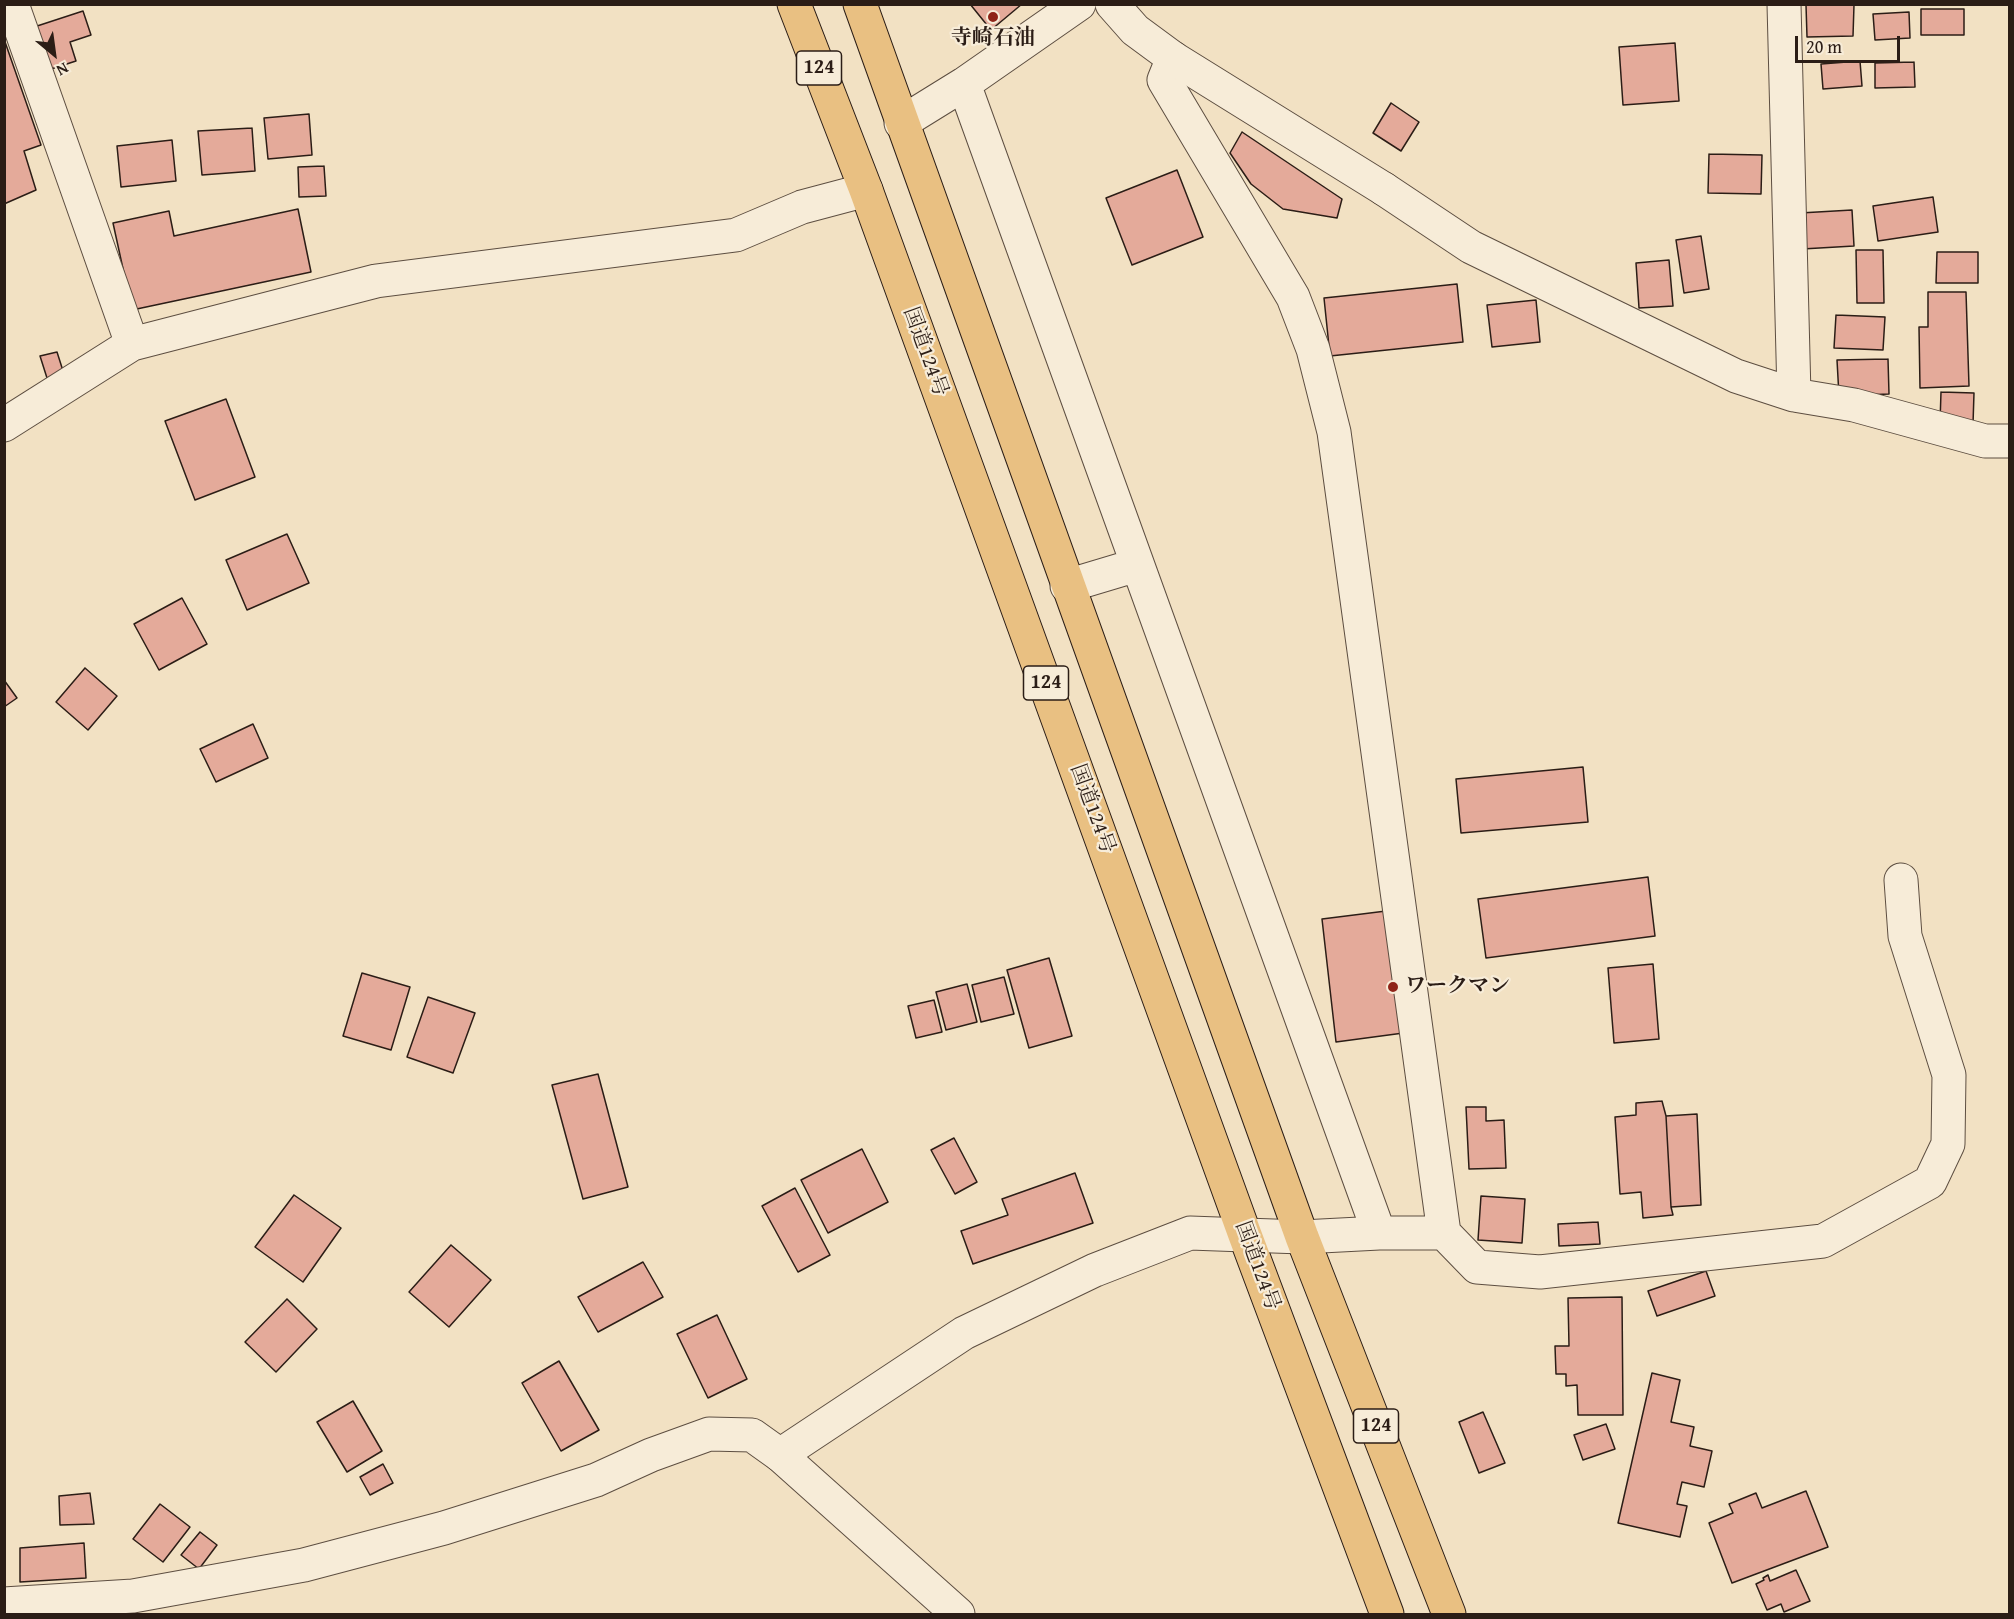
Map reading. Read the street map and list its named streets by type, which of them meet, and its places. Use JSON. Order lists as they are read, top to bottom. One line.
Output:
{"streets":{"highway":["124","国道124号"]},"places":["寺崎石油","ワークマン"],"scale_bar":"20 m","north":"bottom right"}
